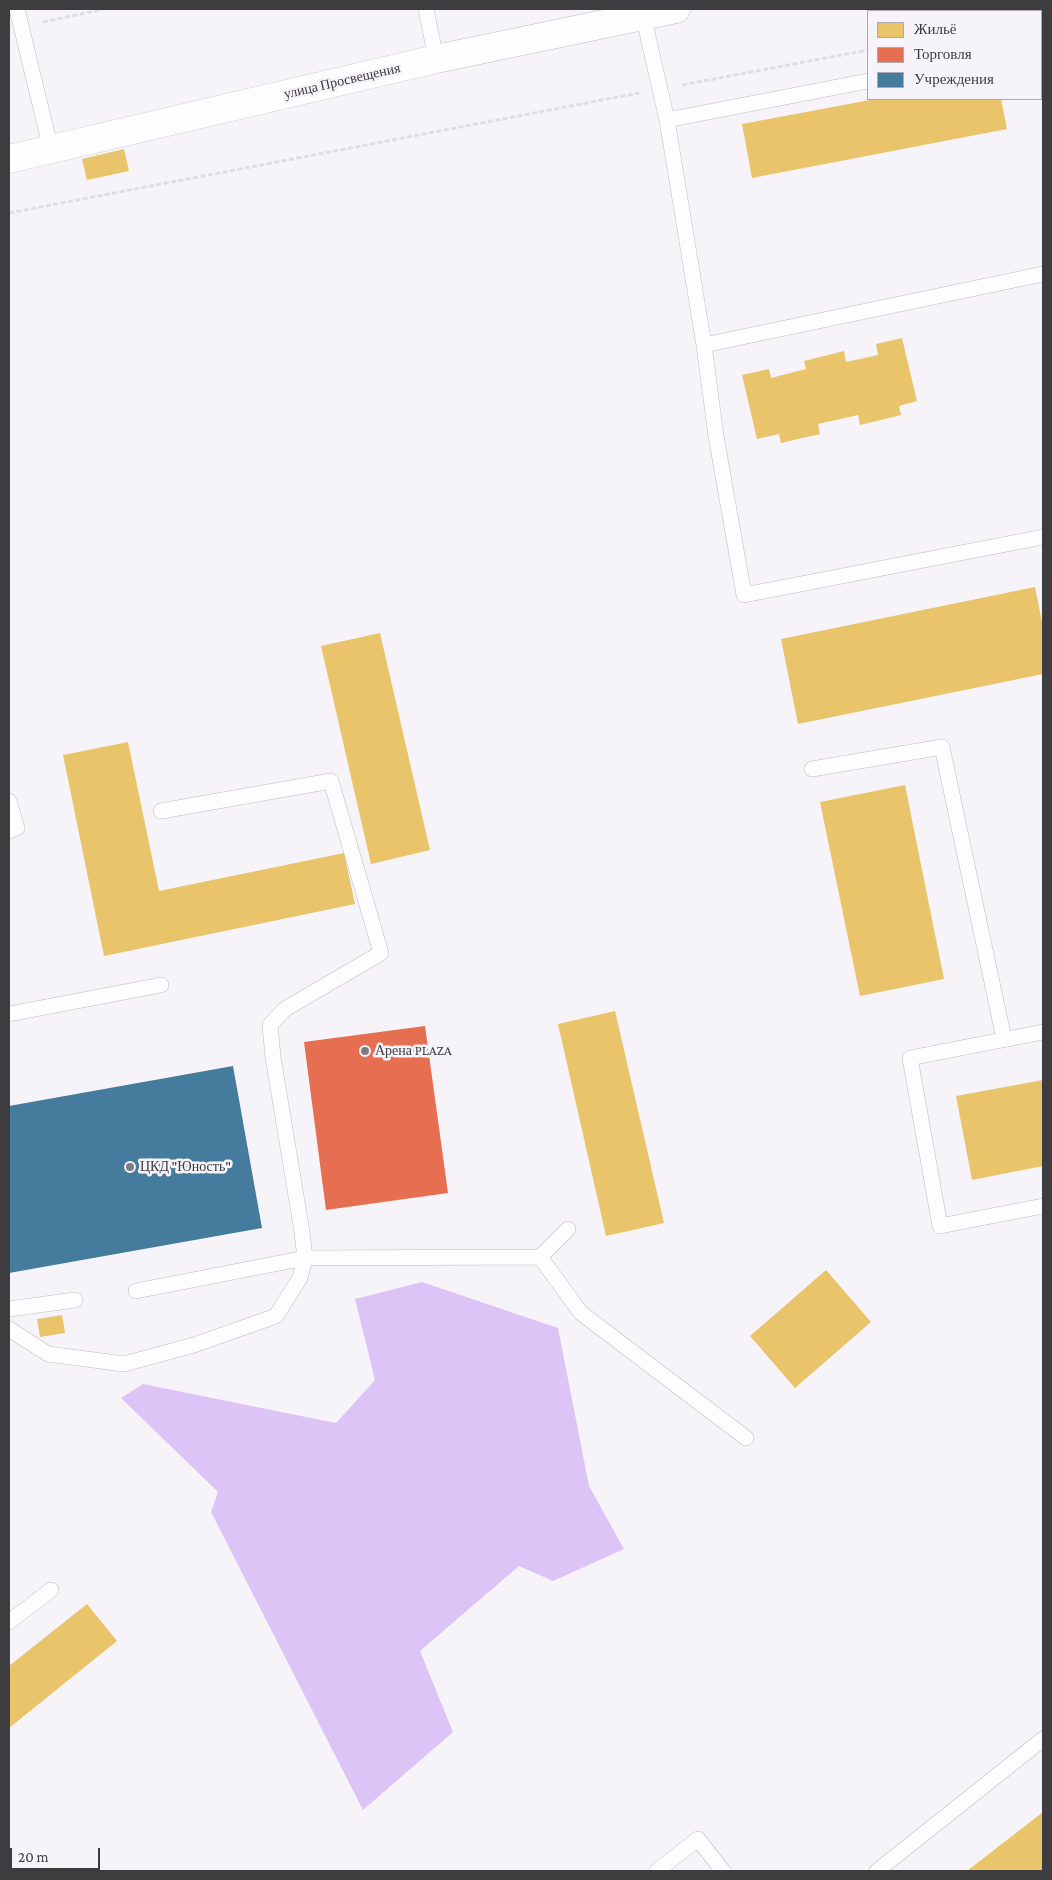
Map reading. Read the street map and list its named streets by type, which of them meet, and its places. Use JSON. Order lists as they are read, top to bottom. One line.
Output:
{"streets":{"street":["улица Просвещения"]},"places":["Арена PLAZA","ЦКД \"Юность\""],"legend":["Жильё","Торговля","Учреждения"],"scale_bar":"20 m"}
